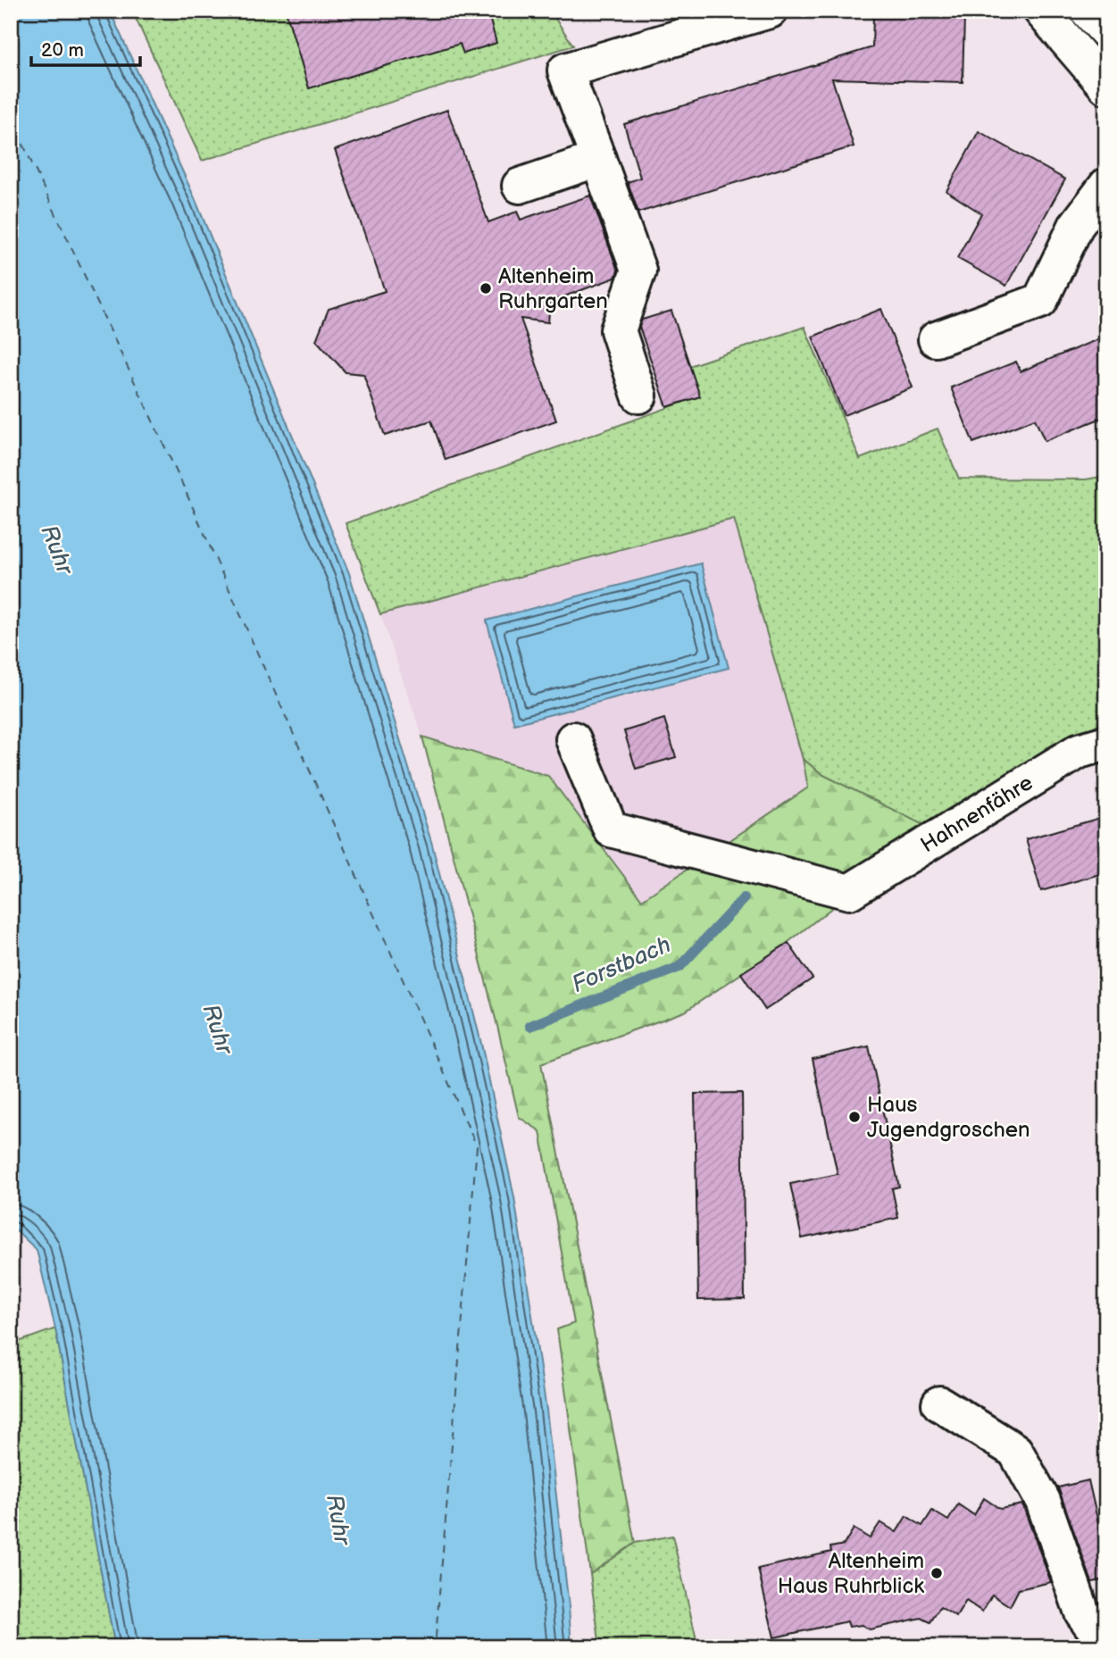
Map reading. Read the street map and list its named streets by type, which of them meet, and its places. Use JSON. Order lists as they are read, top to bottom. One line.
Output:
{"streets":{"street":["Hahnenfähre"]},"water":["Ruhr","Forstbach"],"places":["Altenheim Ruhrgarten","Haus Jugendgroschen","Altenheim Haus Ruhrblick"],"scale_bar":"20 m"}
